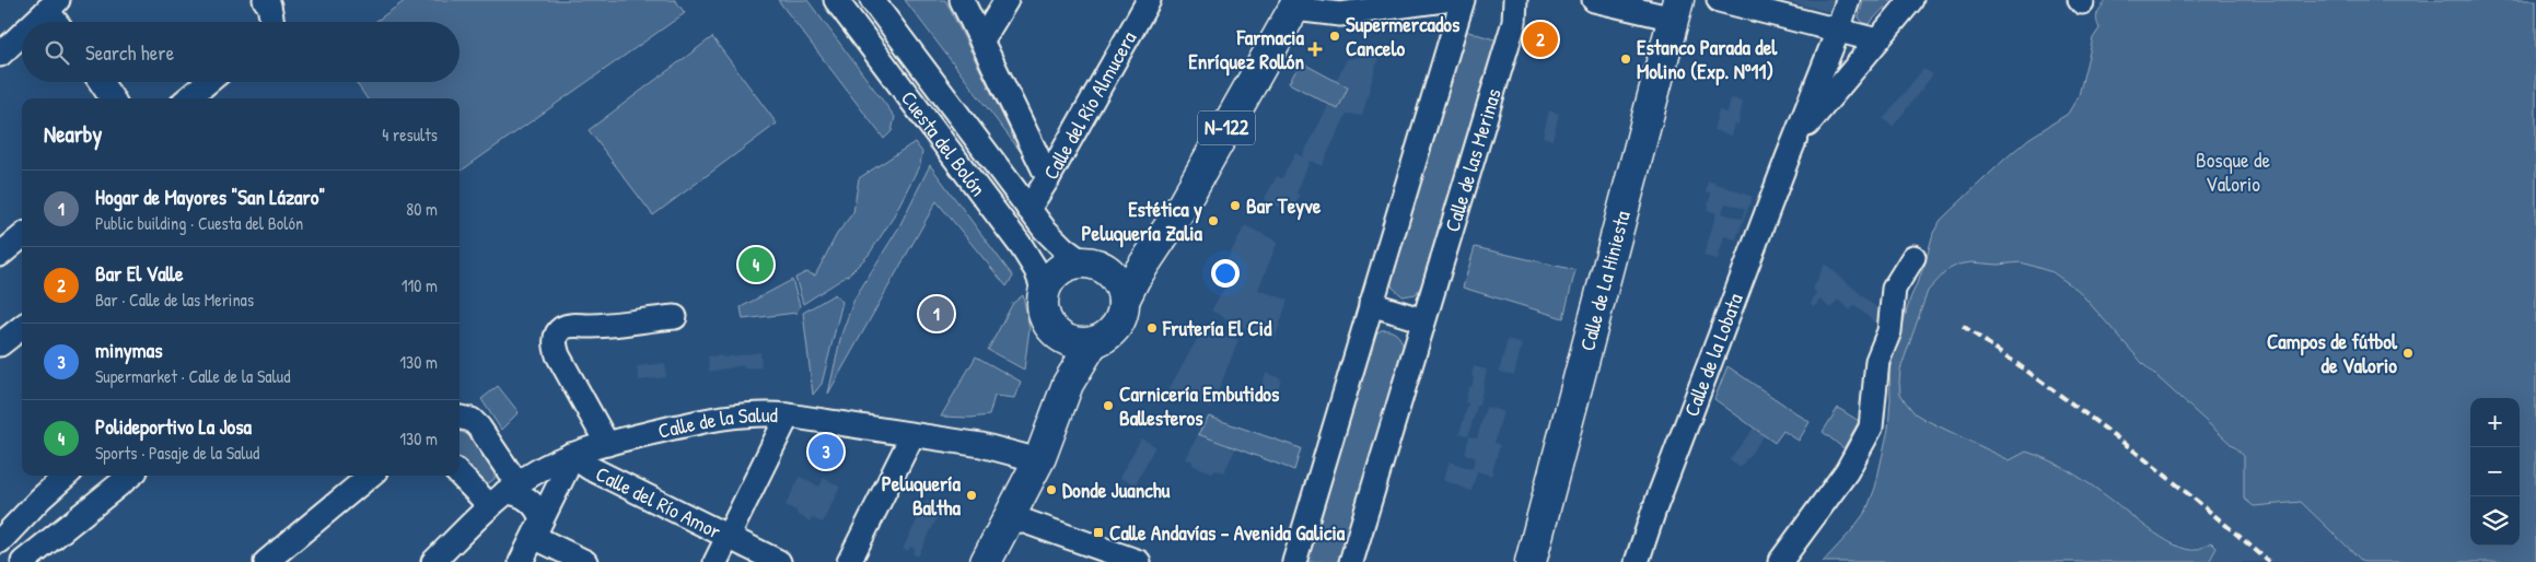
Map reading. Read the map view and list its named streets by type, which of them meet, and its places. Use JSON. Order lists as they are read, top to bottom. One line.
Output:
{"streets":{"main road":["N-122","Calle de La Hiniesta"],"street":["Calle del Río Almucera","Cuesta del Bolón","Calle de las Merinas","Calle de la Lobata","Calle de la Salud","Calle del Río Amor"]},"crossings":[["Calle del Río Almucera","Cuesta del Bolón"],["N-122","Cuesta del Bolón"],["N-122","Calle de la Salud"],["Calle de la Salud","Calle del Río Amor"]],"parks":["Bosque de Valorio"],"places":{"other":["Supermercados Cancelo","Estanco Parada del Molino (Exp. Nº11)","Bar Teyve","Estética y Peluquería Zalia","Frutería El Cid","Campos de fútbol de Valorio","Carnicería Embutidos Ballesteros","Donde Juanchu","Peluquería Baltha"],"health":["Farmacia Enríquez Rollón"],"transit":["Calle Andavías - Avenida Galicia"]},"page":{"pins":["2","4","1","3"],"search":"Search here","heading":["Nearby","4 results"],"list":[{"mark":"1","name":"Hogar de Mayores \"San Lázaro\"","note":"Public building · Cuesta del Bolón","value":"80 m"},{"mark":"2","name":"Bar El Valle","note":"Bar · Calle de las Merinas","value":"110 m"},{"mark":"3","name":"minymas","note":"Supermarket · Calle de la Salud","value":"130 m"},{"mark":"4","name":"Polideportivo La Josa","note":"Sports · Pasaje de la Salud","value":"130 m"}],"map_buttons":["+","−"]}}
